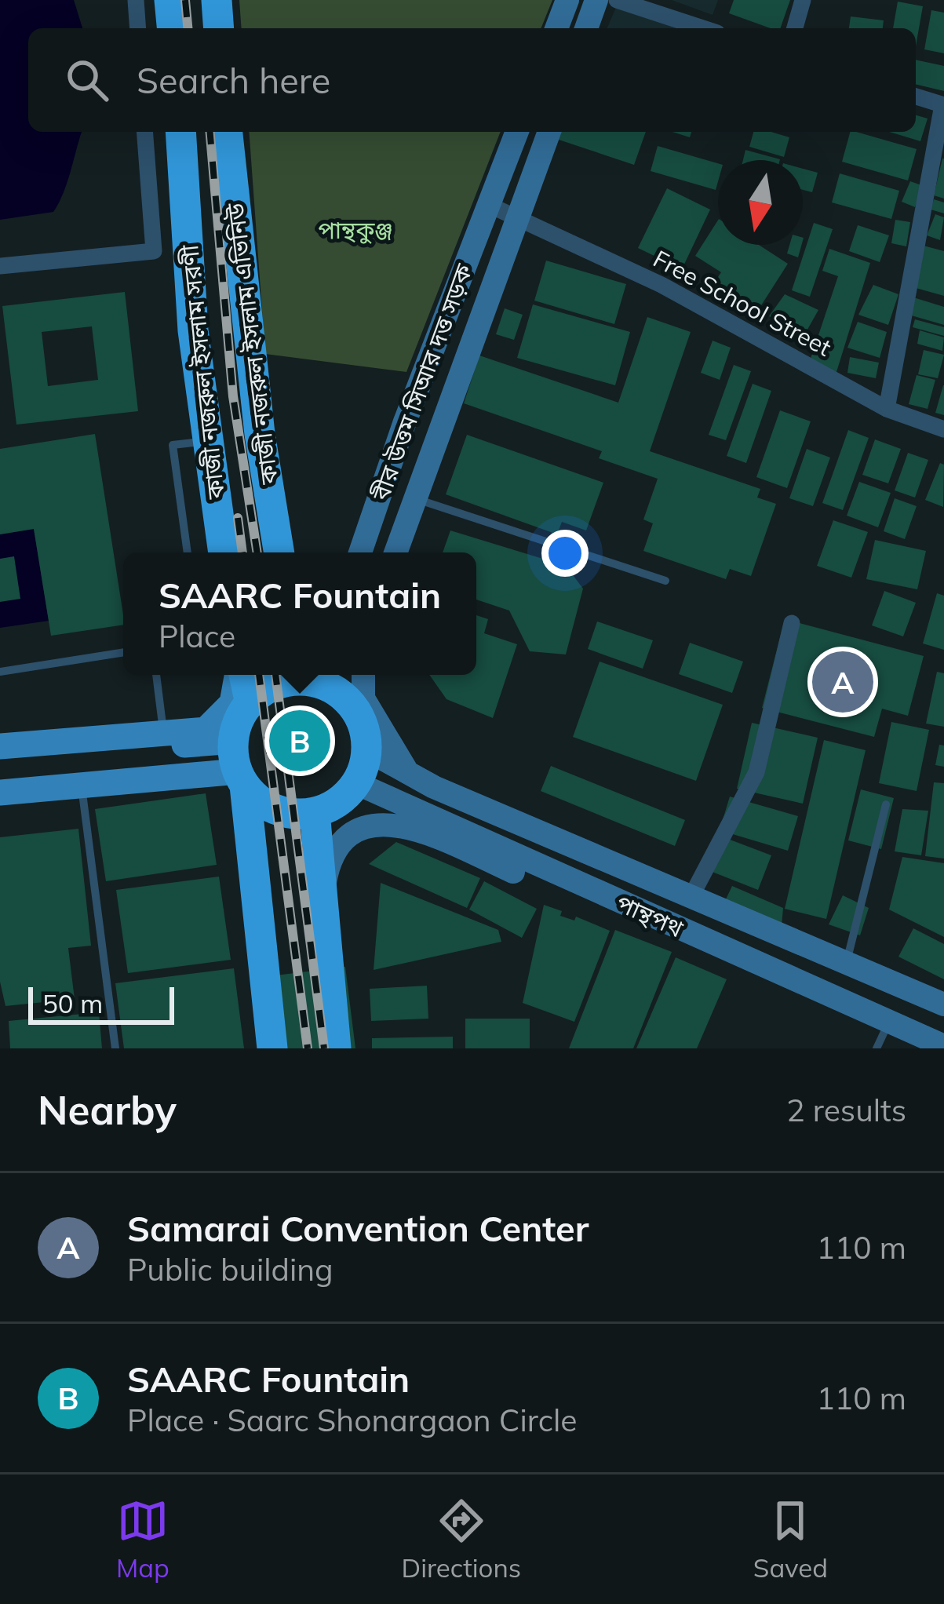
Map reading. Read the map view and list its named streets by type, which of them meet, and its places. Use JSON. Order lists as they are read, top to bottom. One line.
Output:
{"streets":{"highway":["কাজী নজরুল ইসলাম এভিনিউ","কাজী নজরুল ইসলাম সরণী"],"main road":["বীর উত্তম সিআর দত্ত সড়ক","পান্থপথ"],"street":["Free School Street"]},"crossings":[["Free School Street","বীর উত্তম সিআর দত্ত সড়ক"]],"parks":["পান্থকুঞ্জ"],"scale_bar":"50 m","north":"bottom","page":{"search":"Search here","popup":["SAARC Fountain","Place"],"pins":["A","B"],"scale":"50 m","heading":["Nearby","2 results"],"list":[{"mark":"A","name":"Samarai Convention Center","note":"Public building","value":"110 m"},{"mark":"B","name":"SAARC Fountain","note":"Place · Saarc Shonargaon Circle","value":"110 m"}],"nav":["Map","Directions","Saved"]}}
